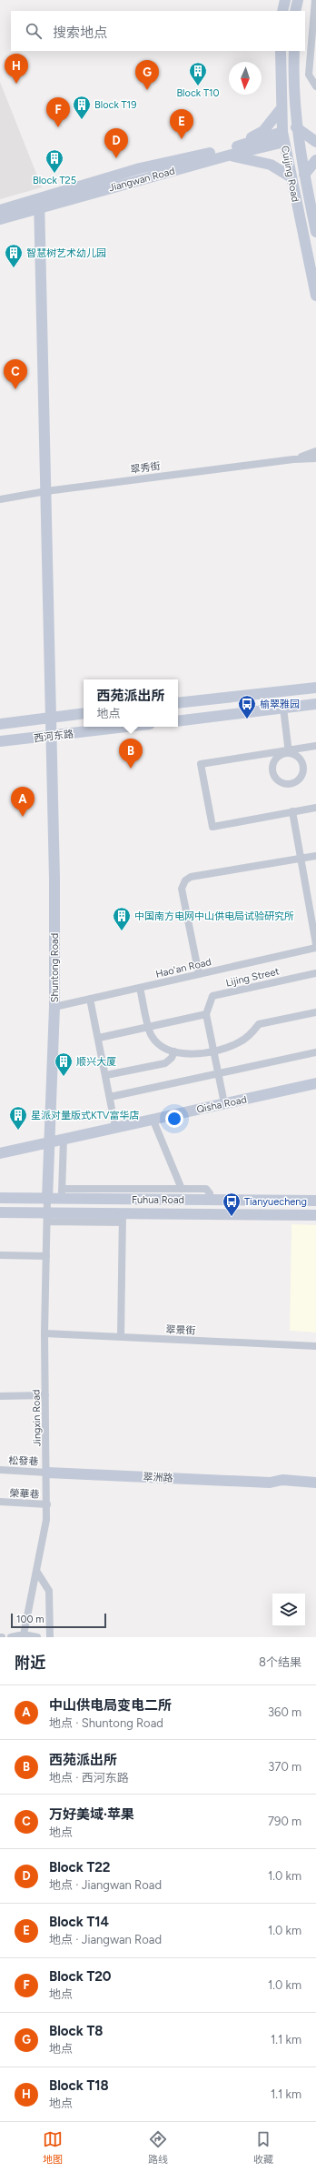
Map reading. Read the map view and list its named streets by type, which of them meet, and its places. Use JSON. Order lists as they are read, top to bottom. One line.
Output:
{"streets":{"street":["Cuijing Road","Jiangwan Road","翠秀街","西河东路","Shuntong Road","Hao'an Road","Lijing Street","Qisha Road","Fuhua Road","翠景街","Jingxin Road","松發巷","翠洲路","榮華巷"]},"crossings":[["Cuijing Road","Jiangwan Road"],["Jiangwan Road","Shuntong Road"],["翠秀街","Shuntong Road"],["西河东路","Shuntong Road"],["Shuntong Road","Hao'an Road"],["Shuntong Road","Qisha Road"],["Shuntong Road","Fuhua Road"],["Shuntong Road","Jingxin Road"],["Fuhua Road","Jingxin Road"],["翠景街","Jingxin Road"],["Jingxin Road","松發巷"],["Jingxin Road","翠洲路"],["Jingxin Road","榮華巷"],["松發巷","翠洲路"]],"places":{"building":["Block T10","Block T19","Block T25","智慧树艺术幼儿园","中国南方电网中山供电局试验研究所","顺兴大厦","星派对量版式KTV富华店"],"bus stop":["榆翠雅园","Tianyuecheng"]},"scale_bar":"100 m","north":"bottom","page":{"search":"搜索地点","pins":["H","G","F","E","D","C","B","A"],"popup":["西苑派出所","地点"],"scale":"100 m","heading":["附近","8个结果"],"list":[{"mark":"A","name":"中山供电局变电二所","note":"地点 · Shuntong Road","value":"360 m"},{"mark":"B","name":"西苑派出所","note":"地点 · 西河东路","value":"370 m"},{"mark":"C","name":"万好美域·苹果","note":"地点","value":"790 m"},{"mark":"D","name":"Block T22","note":"地点 · Jiangwan Road","value":"1.0 km"},{"mark":"E","name":"Block T14","note":"地点 · Jiangwan Road","value":"1.0 km"},{"mark":"F","name":"Block T20","note":"地点","value":"1.0 km"},{"mark":"G","name":"Block T8","note":"地点","value":"1.1 km"},{"mark":"H","name":"Block T18","note":"地点","value":"1.1 km"}],"nav":["地图","路线","收藏"]}}
